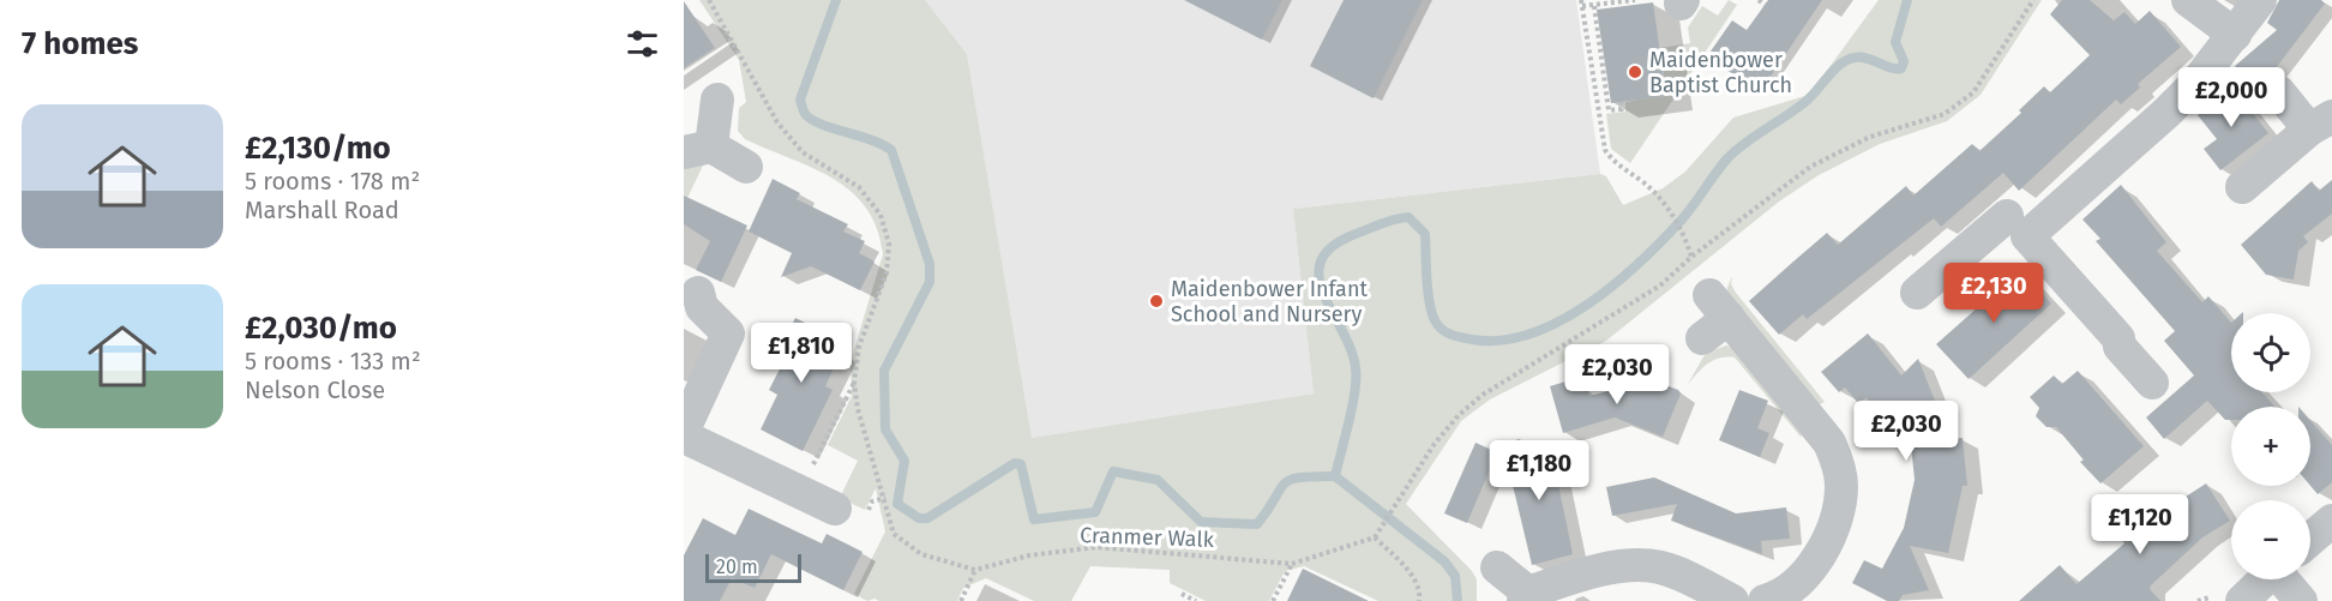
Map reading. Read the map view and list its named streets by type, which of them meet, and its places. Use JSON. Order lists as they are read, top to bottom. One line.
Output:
{"streets":{"path":["Cranmer Walk"]},"places":["Maidenbower Baptist Church","Maidenbower Infant School and Nursery"],"scale_bar":"20 m","page":{"heading":"7 homes","price":["£2,000","£2,130","£1,810","£2,030","£2,030","£1,180","£1,120"],"list":[{"name":"£2,130/mo","note":"5 rooms · 178 m² · Marshall Road"},{"name":"£2,030/mo","note":"5 rooms · 133 m² · Nelson Close"}],"map_buttons":["+","−"],"scale":"20 m"}}
